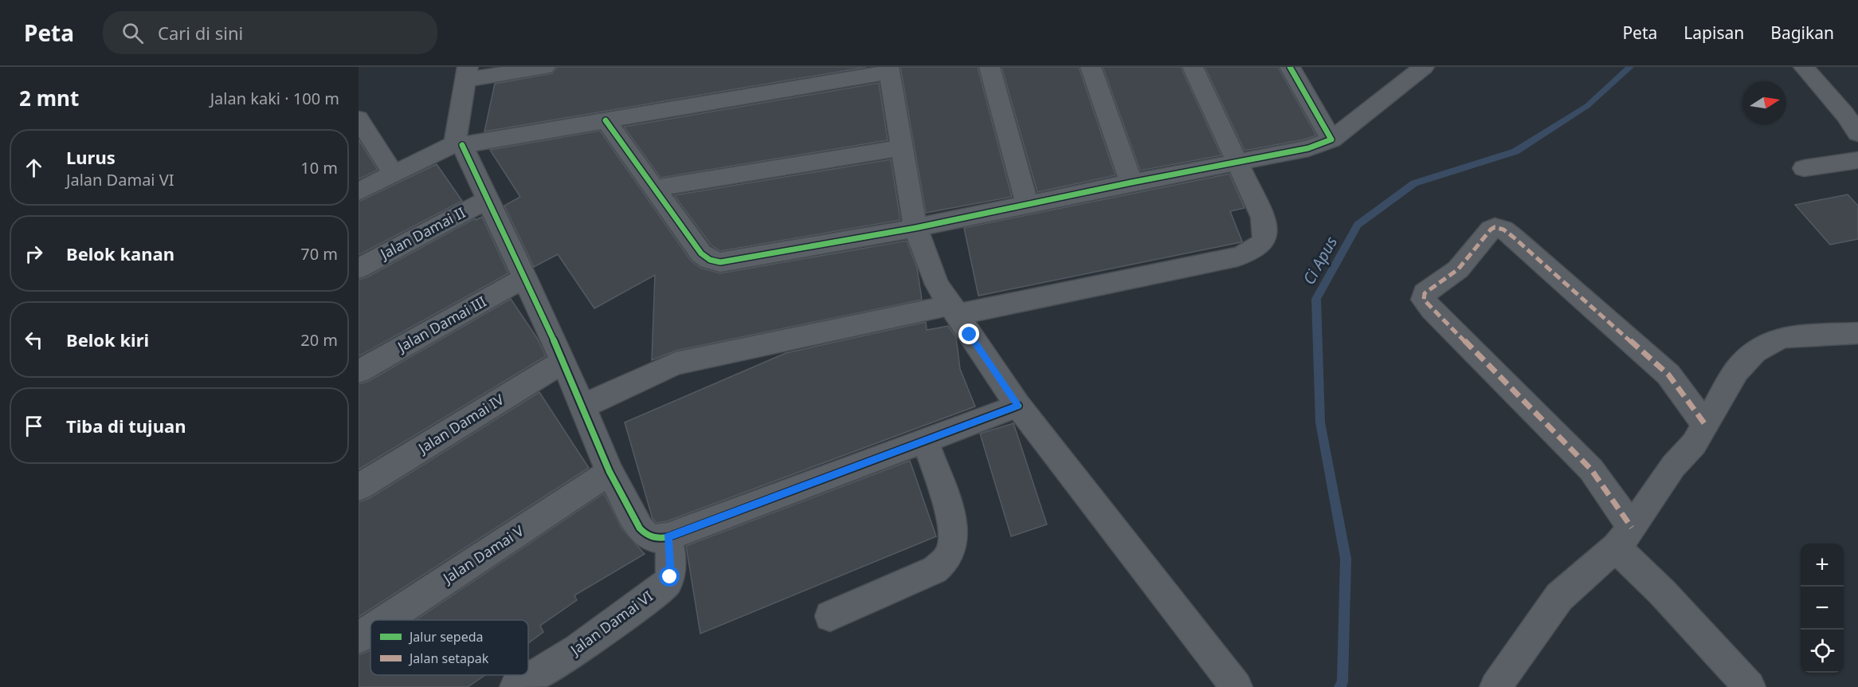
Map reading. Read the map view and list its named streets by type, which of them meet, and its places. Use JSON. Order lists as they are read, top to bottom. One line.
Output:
{"streets":{"street":["Jalan Damai II","Jalan Damai III","Jalan Damai IV","Jalan Damai V","Jalan Damai VI"]},"water":["Ci Apus"],"legend":["Jalur sepeda","Jalan setapak"],"north":"right","page":{"header":"Peta","search":"Cari di sini","nav":["Peta","Lapisan","Bagikan"],"heading":["2 mnt","Jalan kaki · 100 m"],"list":[["Lurus","Jalan Damai VI","10 m"],["Belok kanan","70 m"],["Belok kiri","20 m"],"Tiba di tujuan"],"map_buttons":["+","−"]}}
